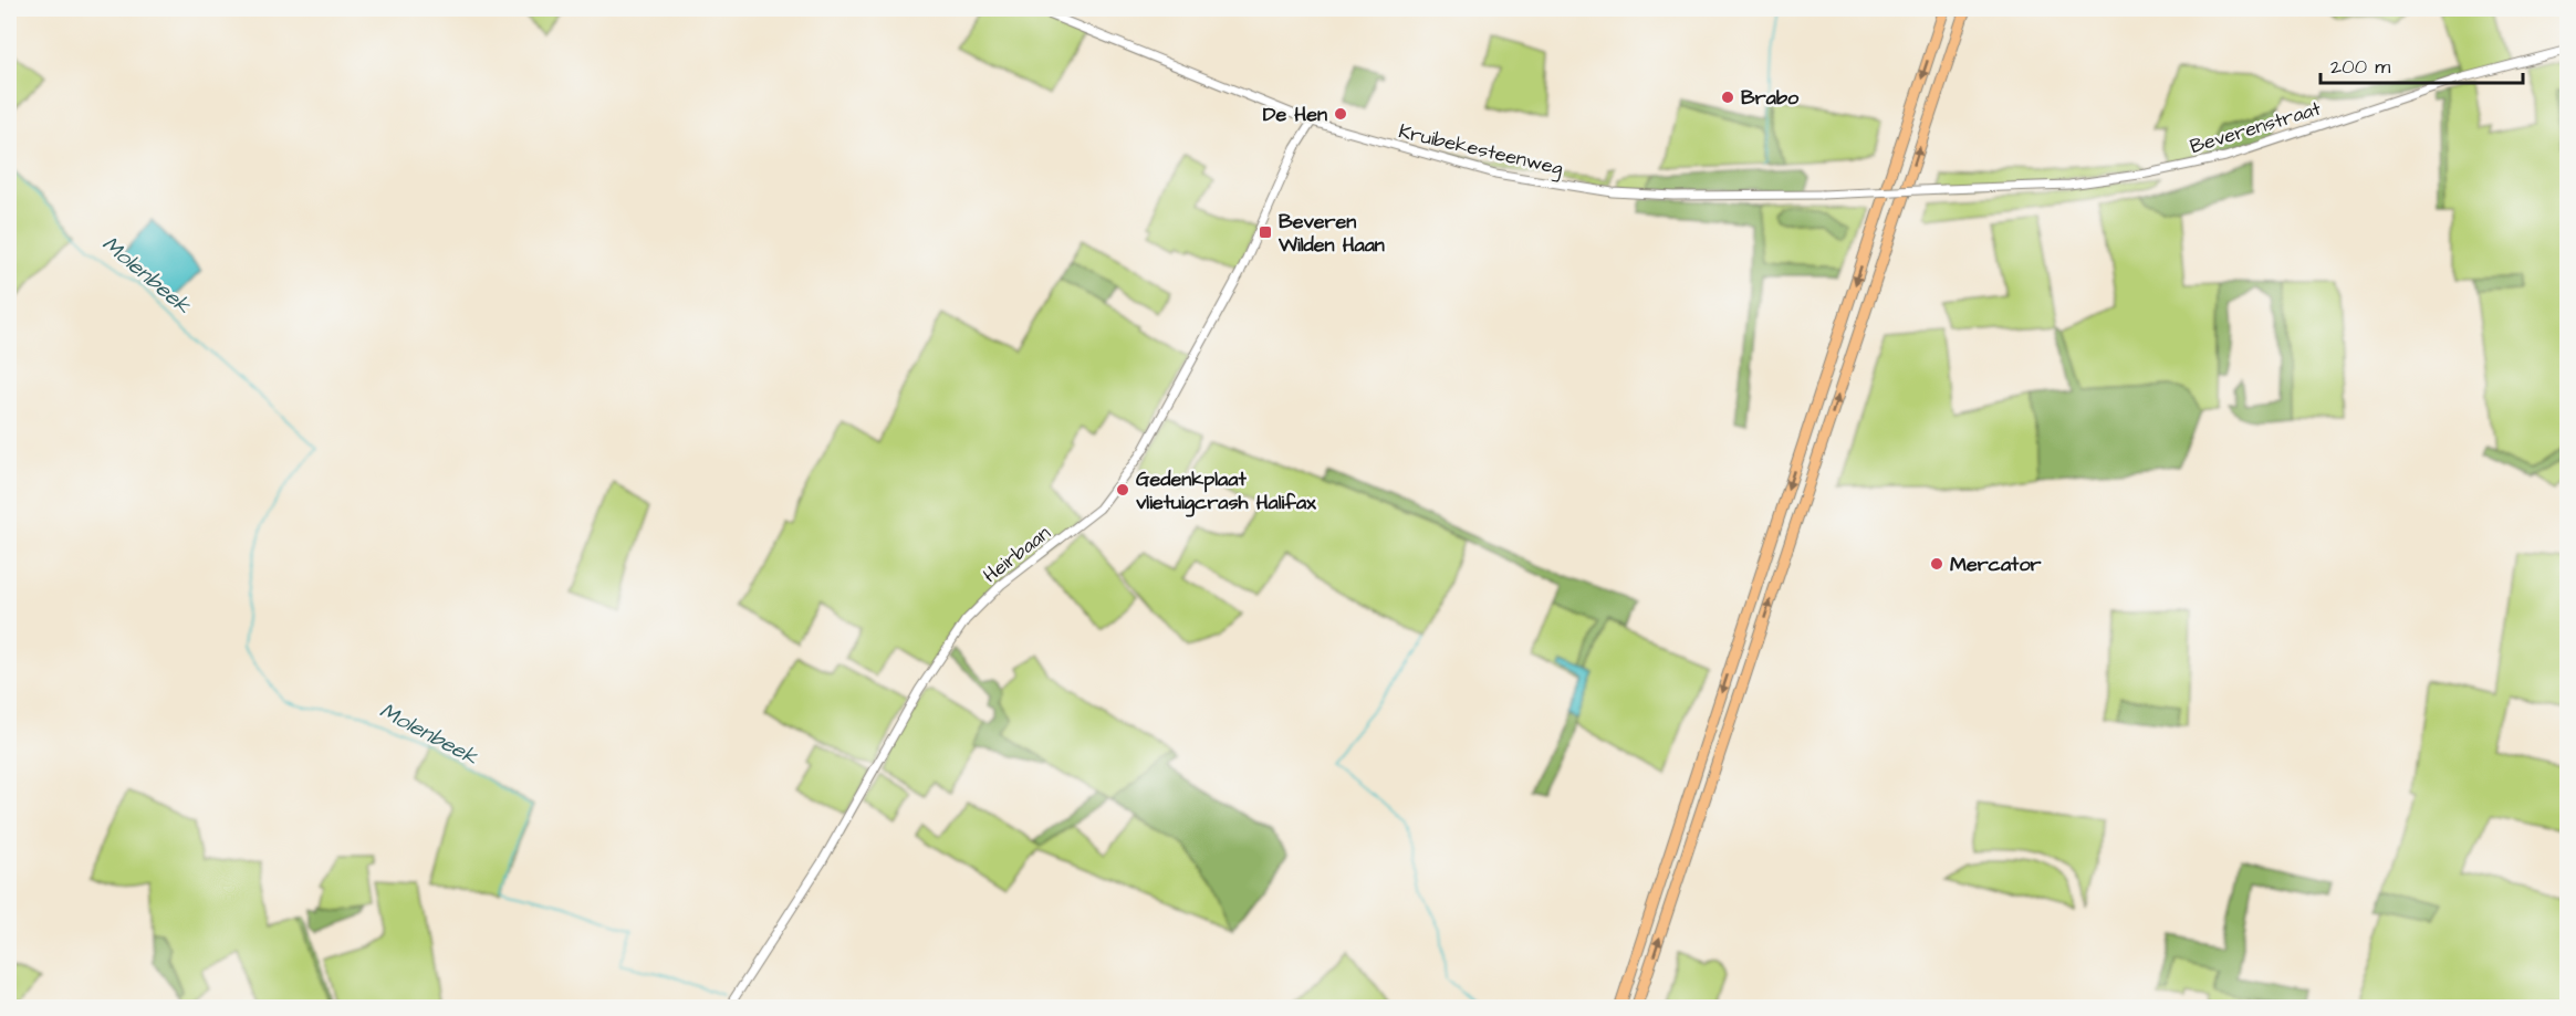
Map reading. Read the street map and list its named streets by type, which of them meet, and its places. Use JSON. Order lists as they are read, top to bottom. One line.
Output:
{"streets":{"street":["Beverenstraat","Kruibekesteenweg","Heirbaan"]},"crossings":[["Beverenstraat","Kruibekesteenweg"],["Kruibekesteenweg","Heirbaan"]],"water":["Molenbeek"],"places":{"other":["Brabo","De Hen","Gedenkplaat vlietuigcrash Halifax","Mercator"],"transit":["Beveren Wilden Haan"]},"scale_bar":"200 m"}
